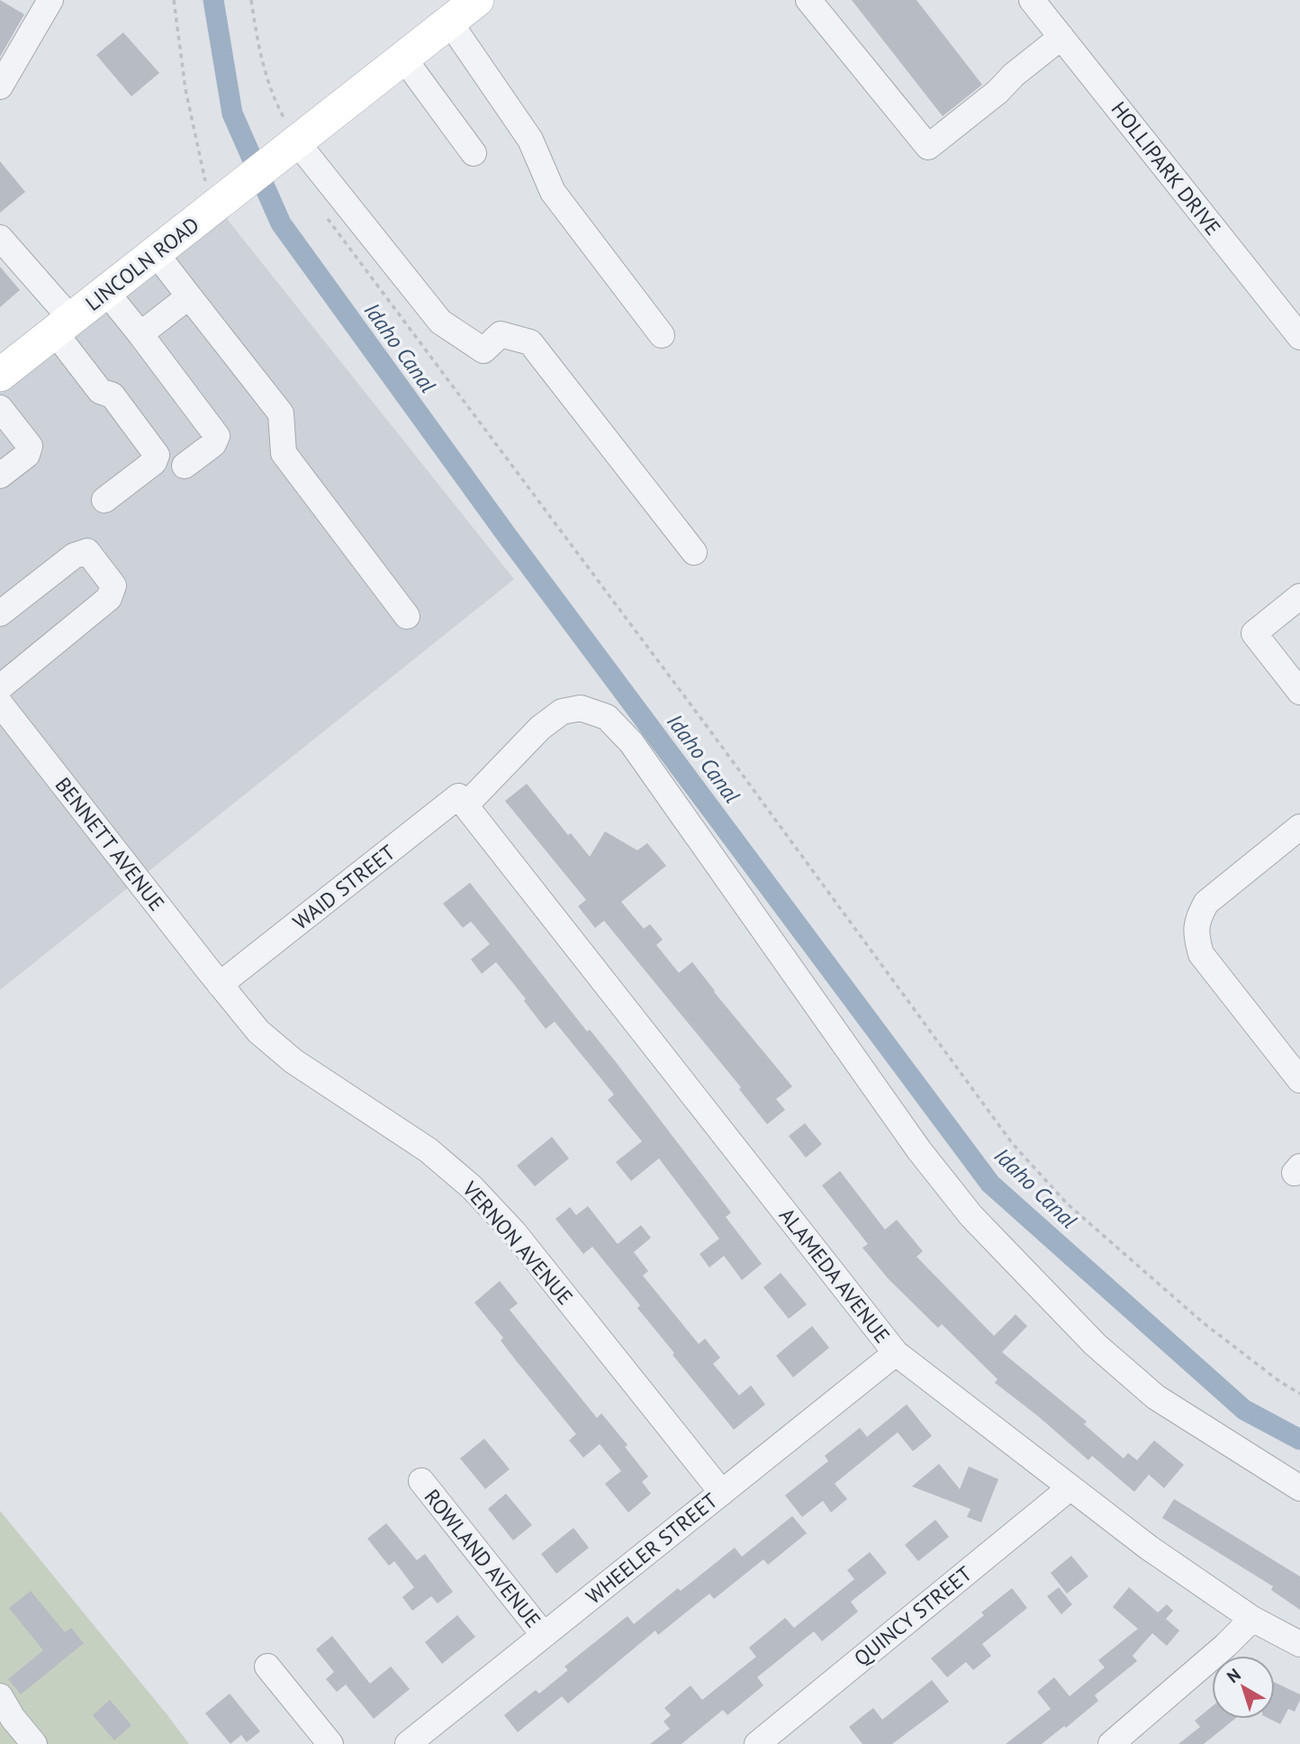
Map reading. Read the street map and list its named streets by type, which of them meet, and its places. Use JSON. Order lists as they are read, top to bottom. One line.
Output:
{"streets":{"main road":["LINCOLN ROAD"],"street":["HOLLIPARK DRIVE","BENNETT AVENUE","WAID STREET","VERNON AVENUE","ALAMEDA AVENUE","WHEELER STREET","ROWLAND AVENUE","QUINCY STREET"]},"crossings":[["BENNETT AVENUE","WAID STREET"],["BENNETT AVENUE","VERNON AVENUE"],["WAID STREET","VERNON AVENUE"],["WAID STREET","ALAMEDA AVENUE"],["VERNON AVENUE","WHEELER STREET"],["ALAMEDA AVENUE","WHEELER STREET"],["ALAMEDA AVENUE","QUINCY STREET"],["WHEELER STREET","ROWLAND AVENUE"]],"water":["Idaho Canal"],"north":"top left"}
